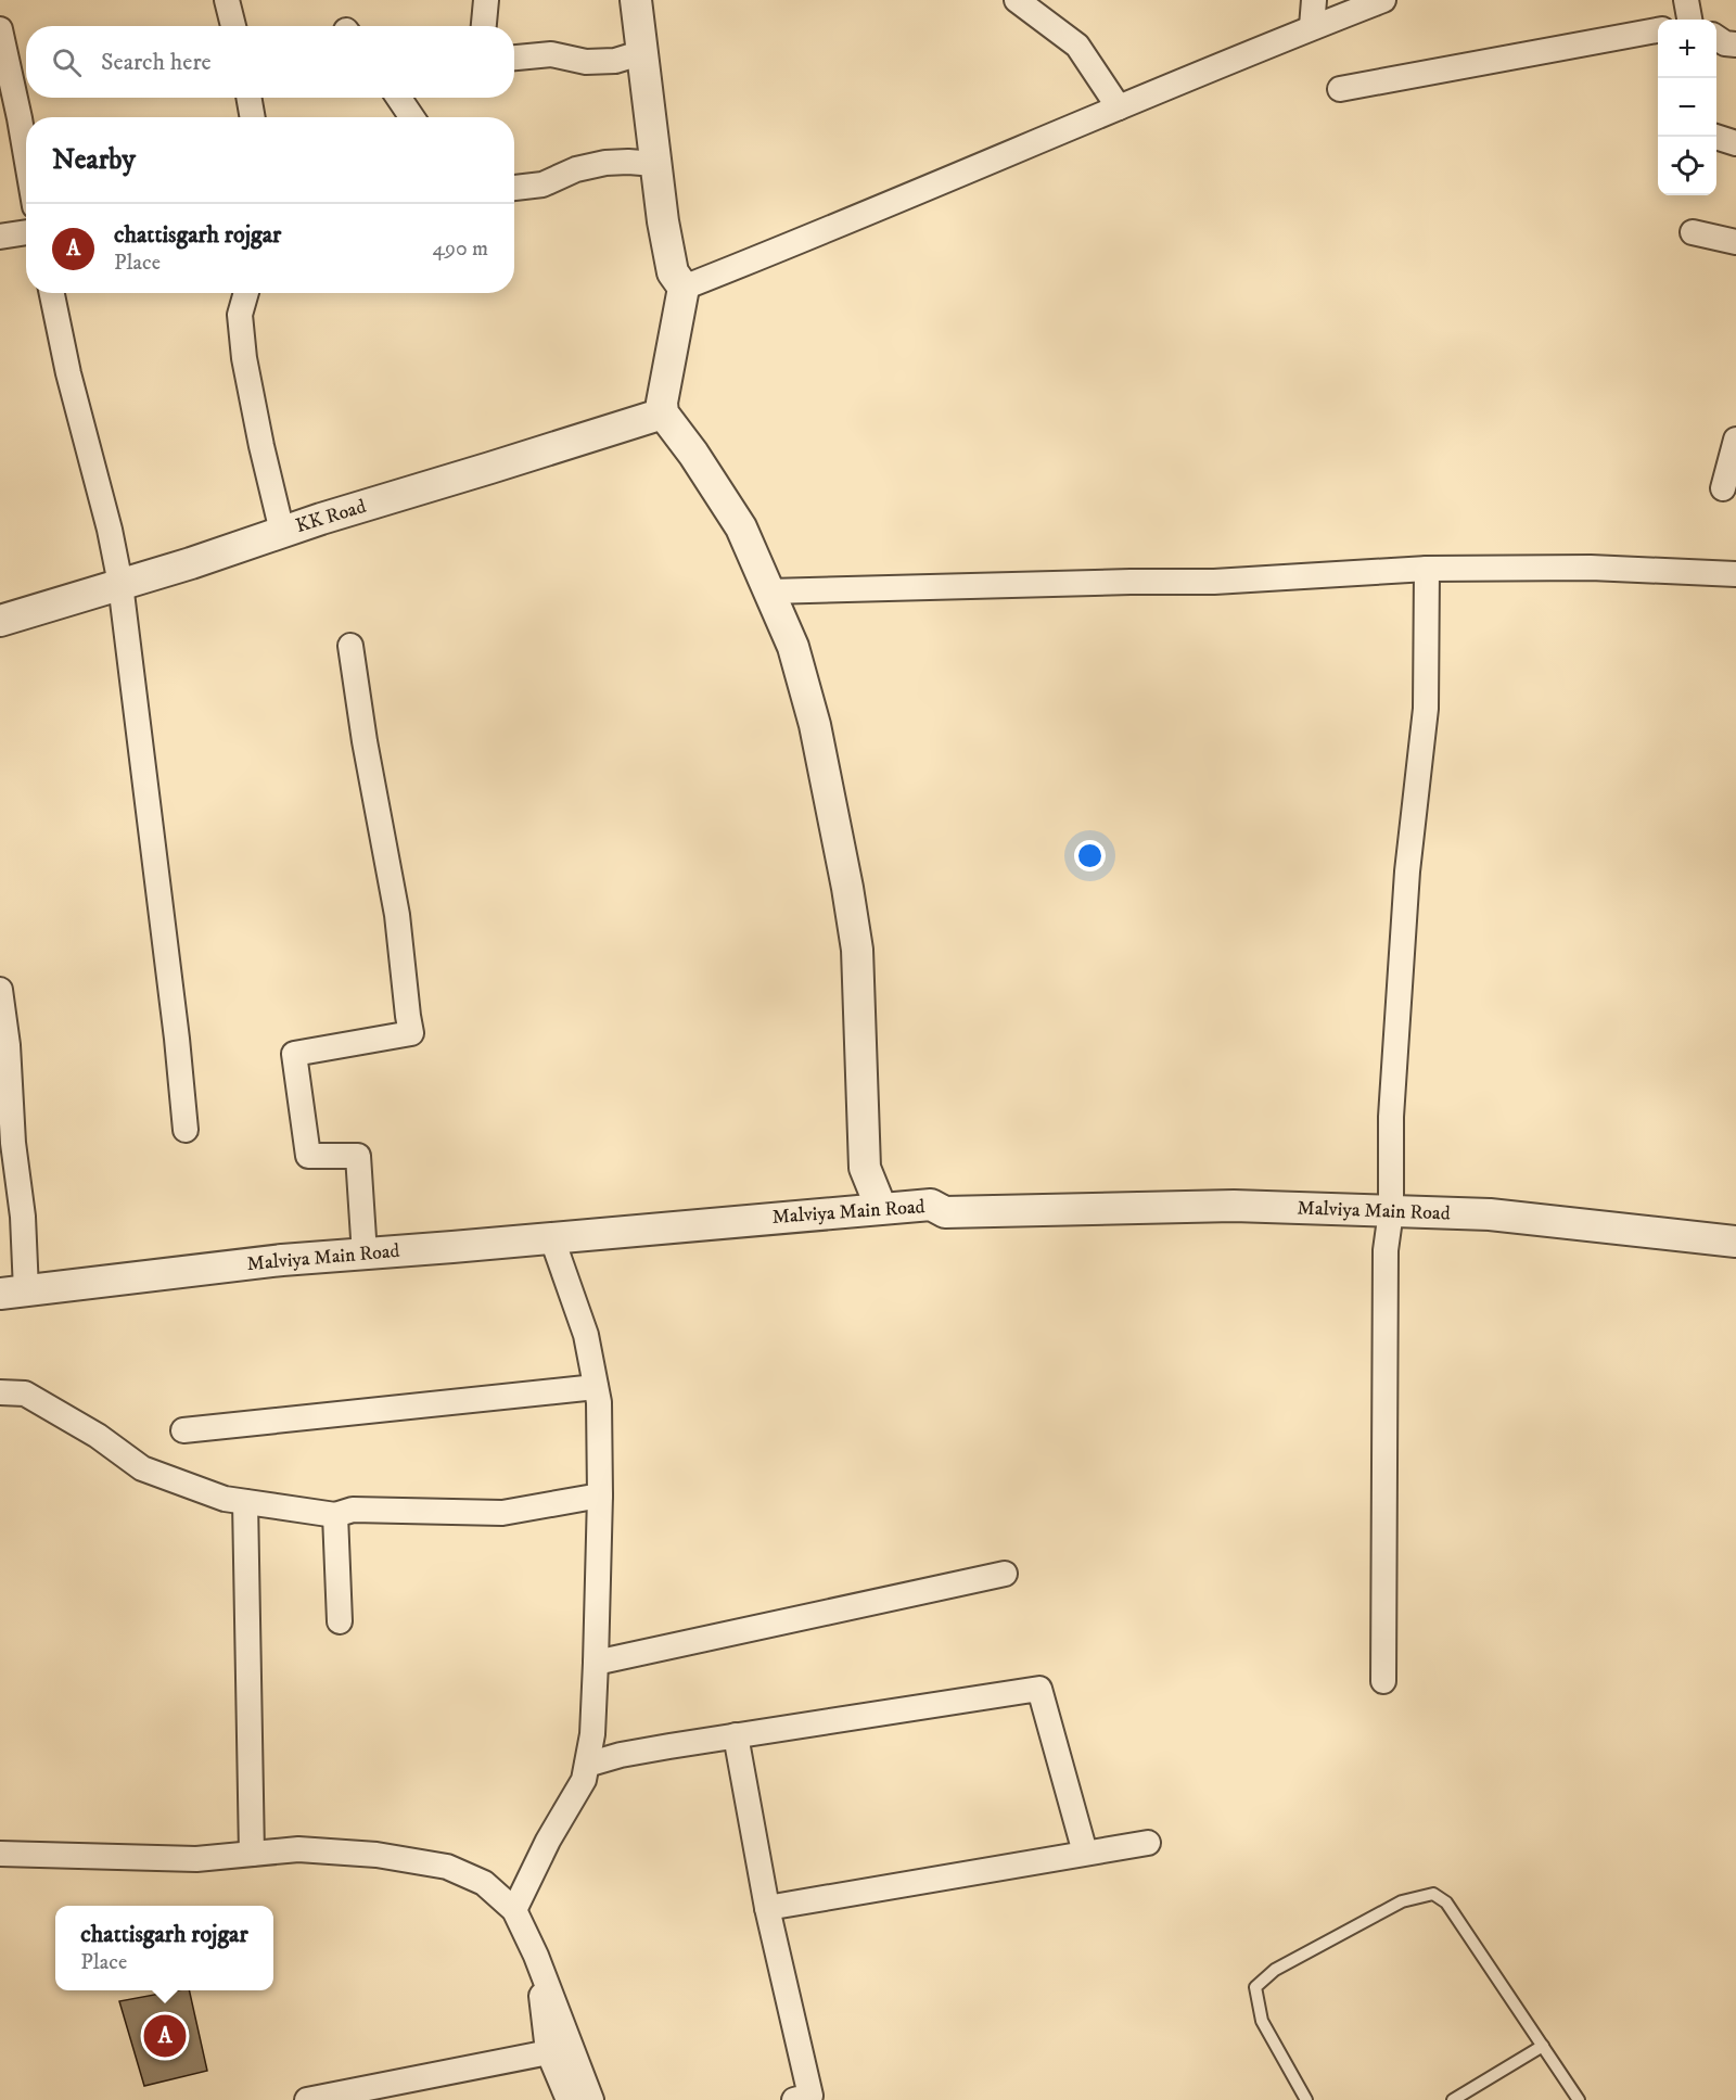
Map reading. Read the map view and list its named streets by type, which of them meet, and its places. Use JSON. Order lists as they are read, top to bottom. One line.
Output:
{"streets":{"street":["KK Road","Malviya Main Road"]},"page":{"map_buttons":["+","−"],"search":"Search here","heading":"Nearby","list":[{"mark":"A","name":"chattisgarh rojgar","note":"Place","value":"490 m"}],"popup":["chattisgarh rojgar","Place"],"pins":"A"}}
